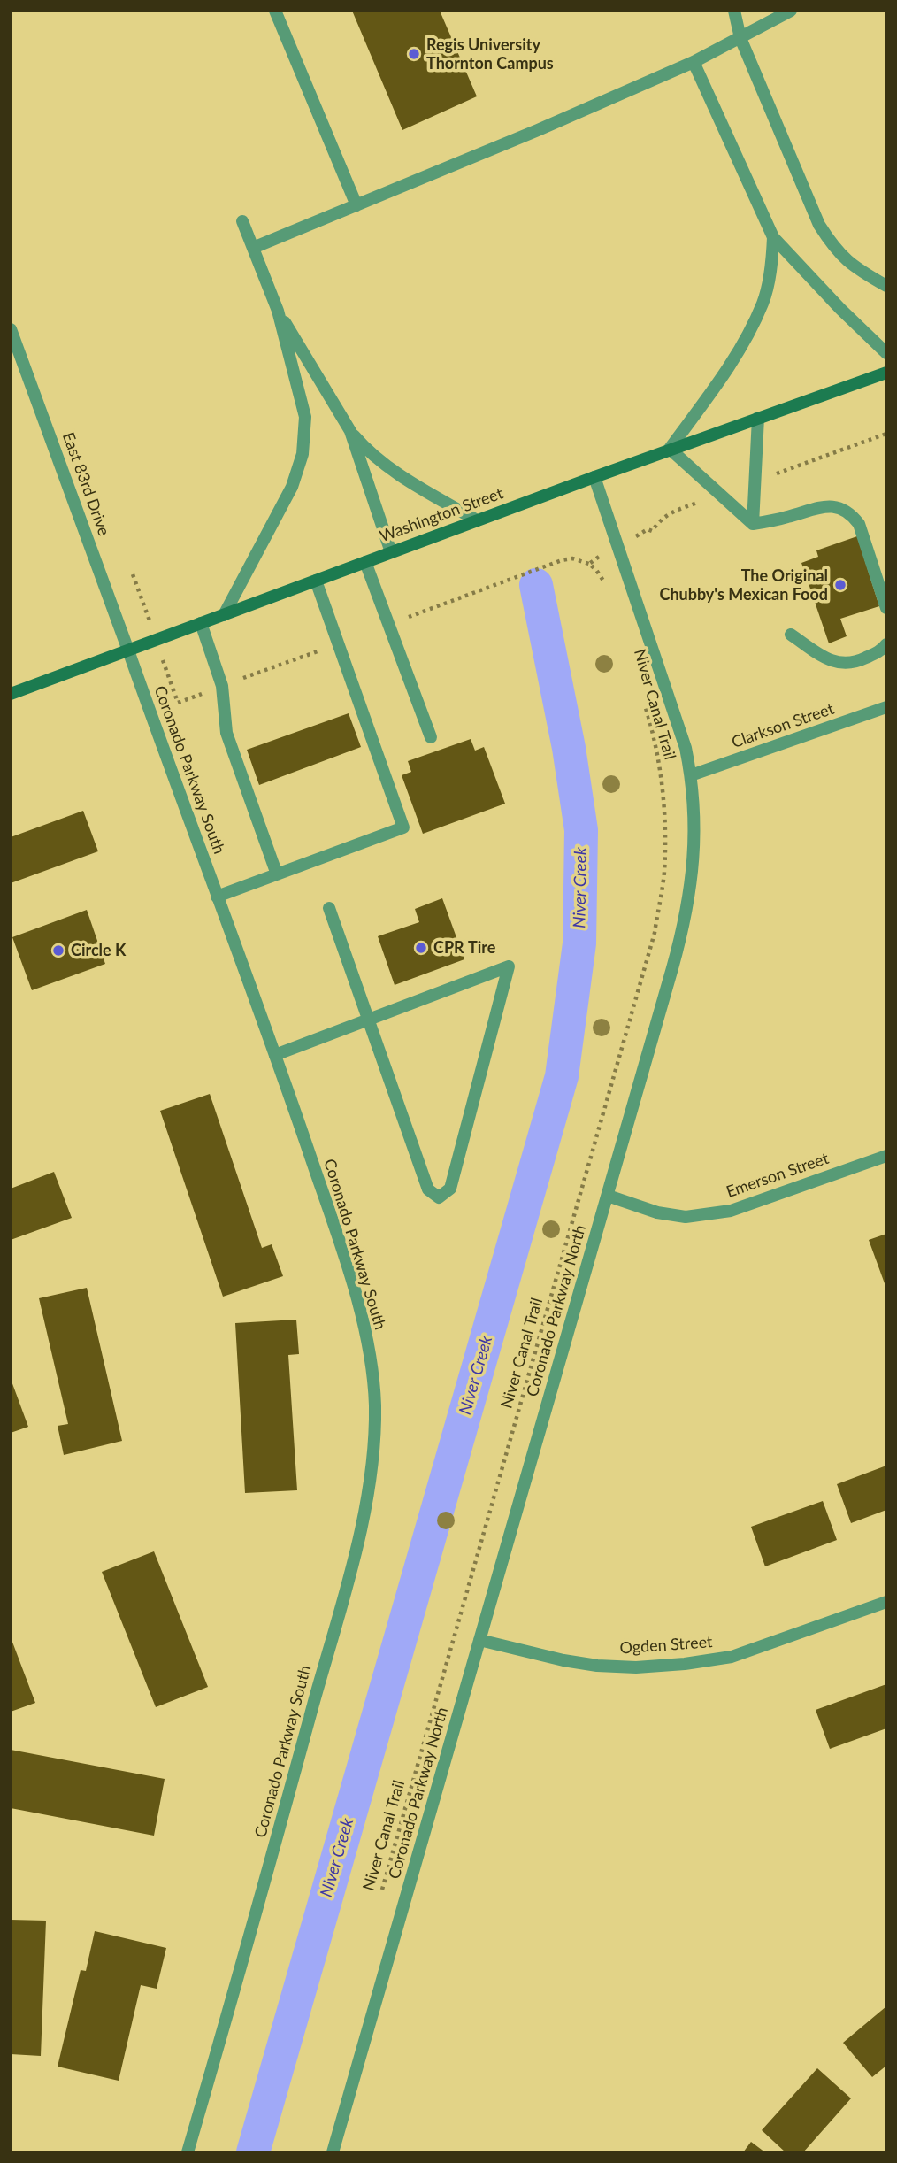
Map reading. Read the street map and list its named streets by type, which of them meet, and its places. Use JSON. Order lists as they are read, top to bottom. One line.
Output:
{"streets":{"main road":["Washington Street"],"street":["East 83rd Drive","Clarkson Street","Coronado Parkway South","Emerson Street","Coronado Parkway North","Ogden Street"],"path":["Niver Canal Trail"]},"crossings":[["East 83rd Drive","Washington Street"],["East 83rd Drive","Coronado Parkway South"],["Washington Street","Coronado Parkway South"],["Washington Street","Coronado Parkway North"],["Clarkson Street","Coronado Parkway North"],["Emerson Street","Coronado Parkway North"],["Coronado Parkway North","Ogden Street"]],"water":["Niver Creek"],"places":["Regis University Thornton Campus","The Original Chubby's Mexican Food","CPR Tire","Circle K"]}
